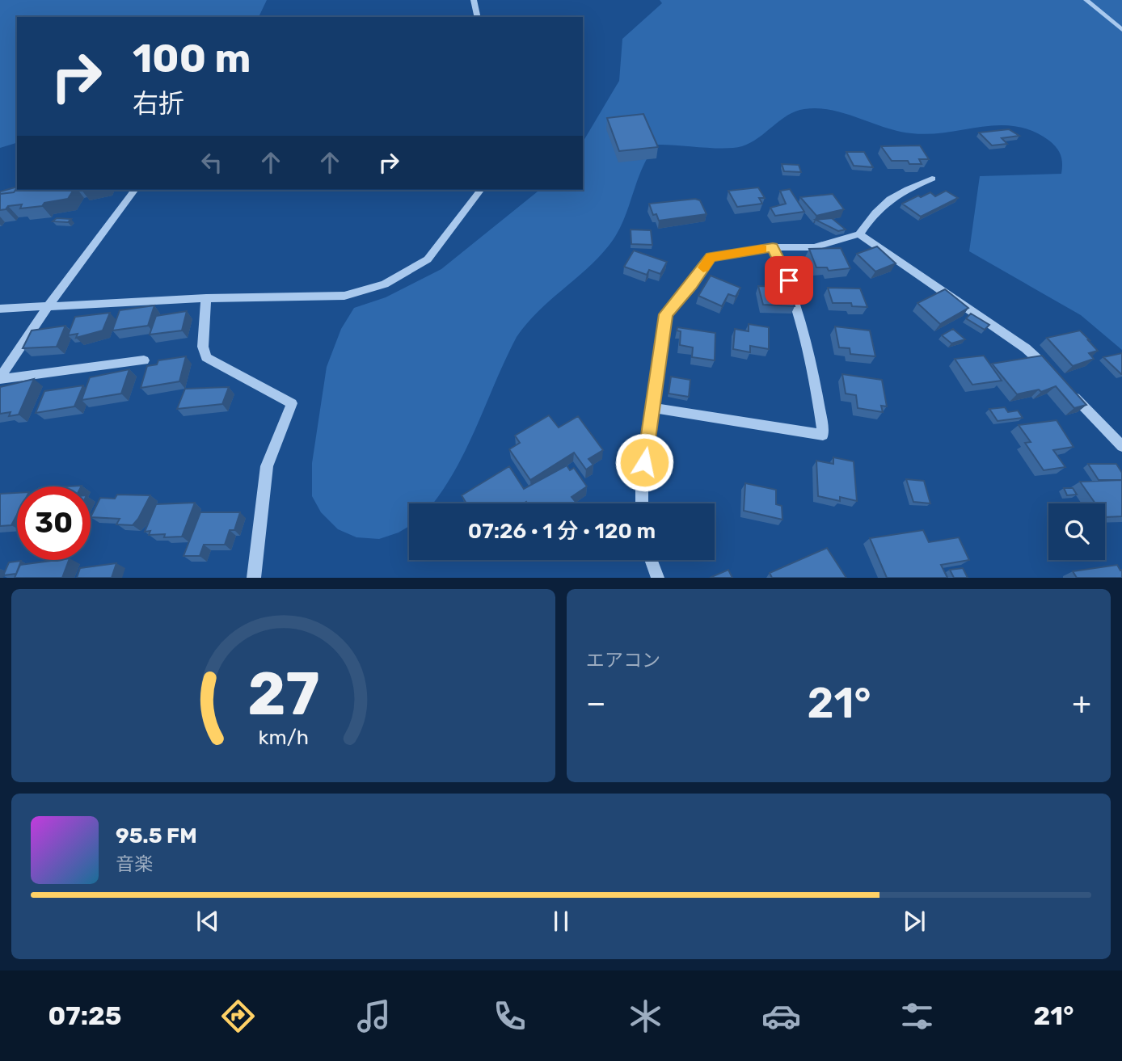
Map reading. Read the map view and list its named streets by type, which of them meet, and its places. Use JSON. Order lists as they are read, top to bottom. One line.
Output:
{"page":{"turn":["100 m","右折"],"limit":"30","trip":"07:26 · 1 分 · 120 m","tile":"エアコン","heat":["−","21°","+"],"song":["95.5 FM","音楽"],"tabs":["07:25","21°"],"gauge":["27","km/h"]}}
